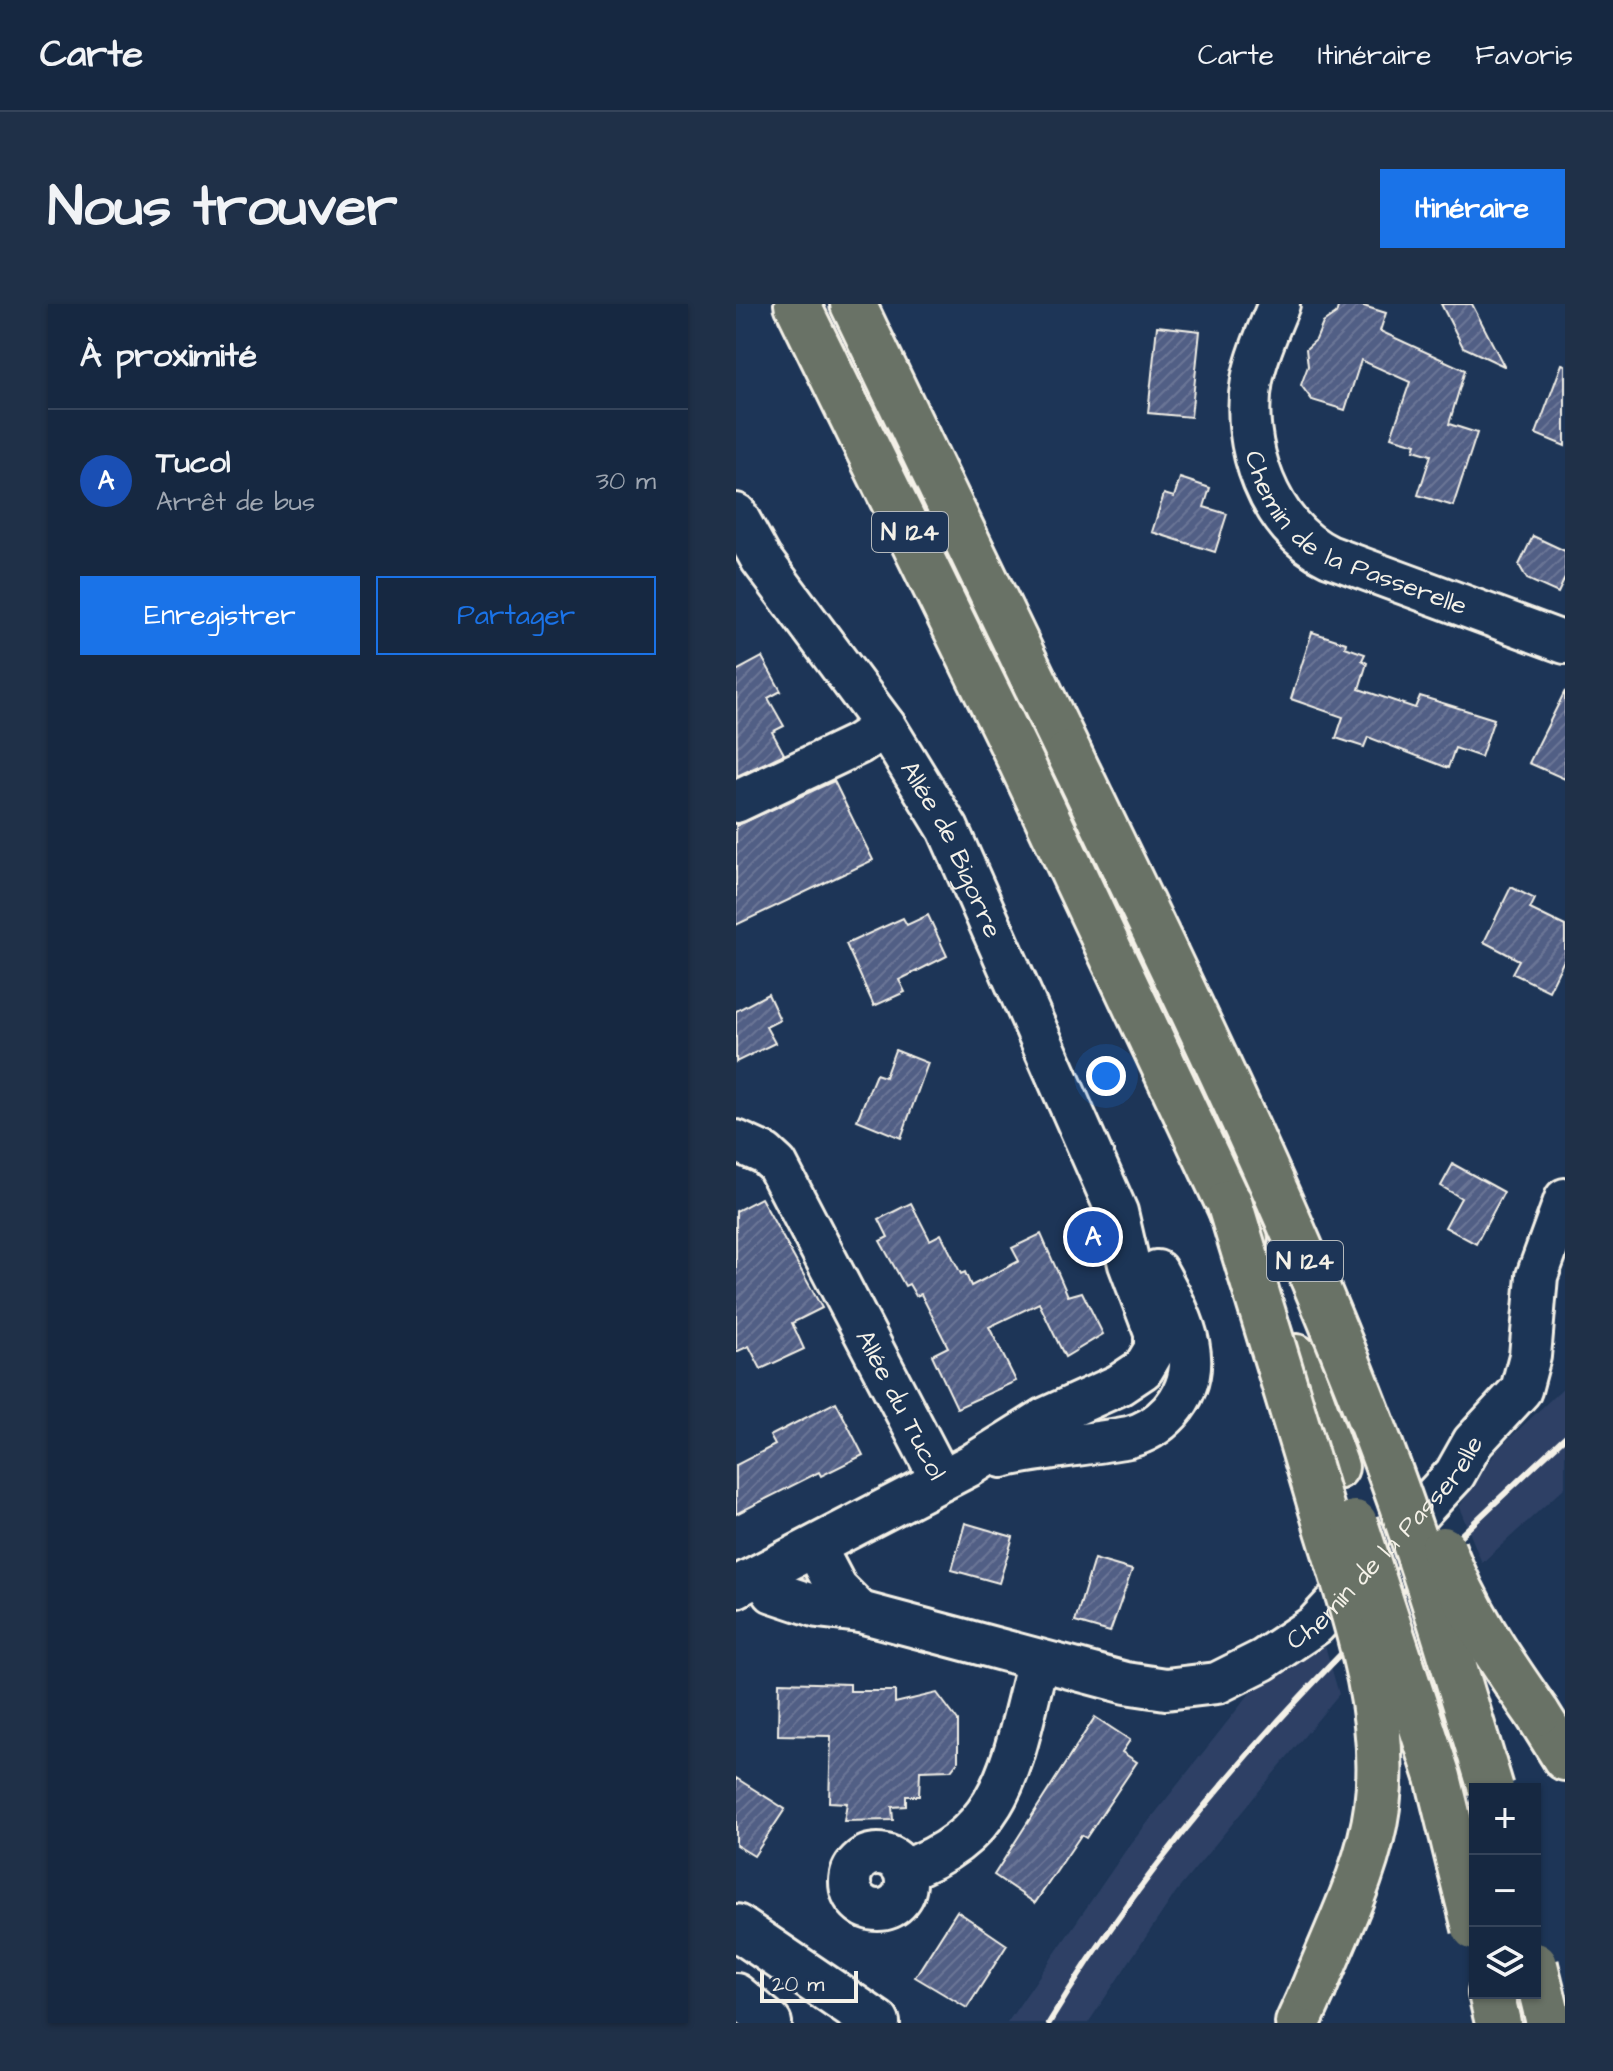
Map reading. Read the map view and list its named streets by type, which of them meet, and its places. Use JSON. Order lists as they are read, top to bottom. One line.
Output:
{"streets":{"highway":["N 124"],"street":["Chemin de la Passerelle","Allée de Bigorre","Allée du Tucol"]},"crossings":[["Chemin de la Passerelle","Allée du Tucol"],["Allée de Bigorre","Allée du Tucol"]],"scale_bar":"20 m","page":{"header":"Carte","nav":["Carte","Itinéraire","Favoris"],"title":"Nous trouver","buttons":["Itinéraire",["Enregistrer","Partager"]],"heading":"À proximité","list":[{"mark":"A","name":"Tucol","note":"Arrêt de bus","value":"30 m"}],"pins":"A","map_buttons":["+","−"],"scale":"20 m"}}
